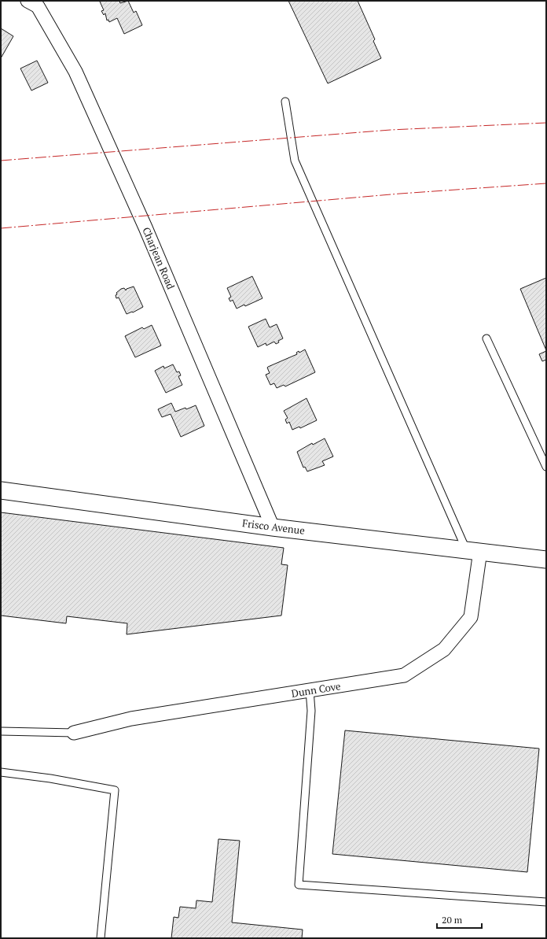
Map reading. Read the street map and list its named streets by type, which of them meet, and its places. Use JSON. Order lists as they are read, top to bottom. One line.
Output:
{"streets":{"street":["Charjean Road","Frisco Avenue","Dunn Cove"]},"crossings":[["Charjean Road","Frisco Avenue"],["Frisco Avenue","Dunn Cove"]],"scale_bar":"20 m"}
